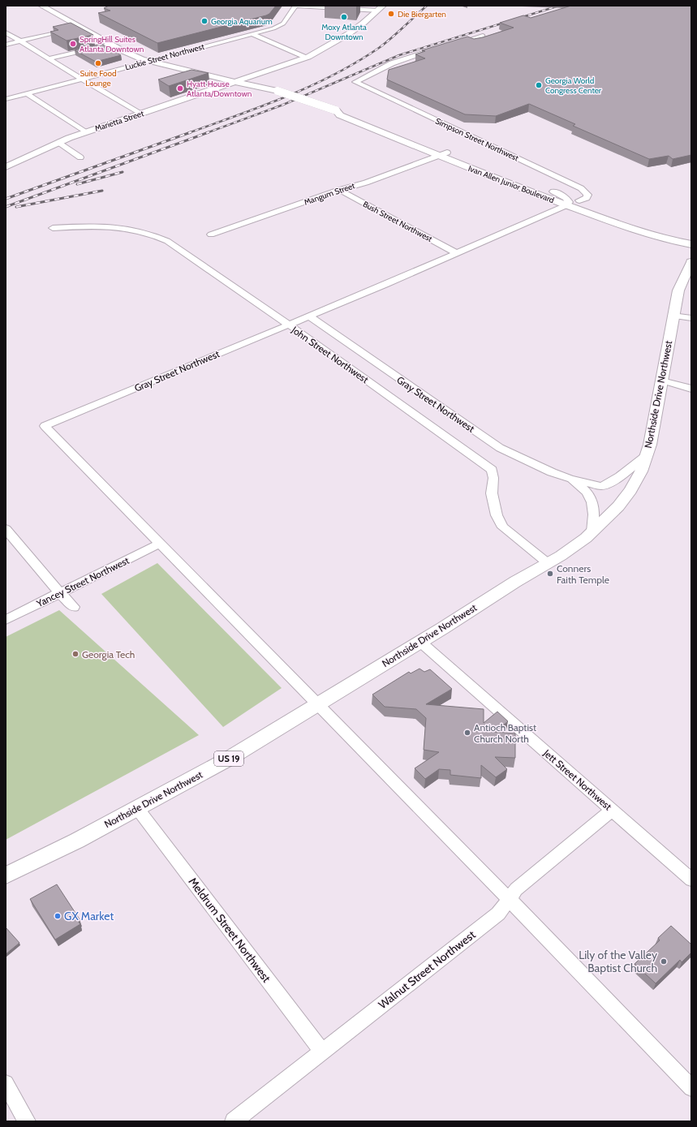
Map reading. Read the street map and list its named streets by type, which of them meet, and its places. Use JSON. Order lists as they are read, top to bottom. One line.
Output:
{"streets":{"main road":["Marietta Street","Ivan Allen Junior Boulevard","Northside Drive Northwest","US 19"],"street":["Luckie Street Northwest","Simpson Street Northwest","Mangum Street","Bush Street Northwest","John Street Northwest","Gray Street Northwest","Yancey Street Northwest","Jett Street Northwest","Meldrum Street Northwest","Walnut Street Northwest"]},"crossings":[["Luckie Street Northwest","Ivan Allen Junior Boulevard"],["Marietta Street","Ivan Allen Junior Boulevard"],["Simpson Street Northwest","Ivan Allen Junior Boulevard"],["Ivan Allen Junior Boulevard","Mangum Street"],["Ivan Allen Junior Boulevard","Gray Street Northwest"],["Mangum Street","Bush Street Northwest"],["Bush Street Northwest","Gray Street Northwest"],["John Street Northwest","Gray Street Northwest"],["John Street Northwest","Northside Drive Northwest"],["Gray Street Northwest","Yancey Street Northwest"],["Northside Drive Northwest","Jett Street Northwest"],["Northside Drive Northwest","Meldrum Street Northwest"],["Jett Street Northwest","Walnut Street Northwest"],["Meldrum Street Northwest","Walnut Street Northwest"]],"places":["Die Biergarten","Moxy Atlanta Downtown","Georgia Aquarium","SpringHill Suites Atlanta Downtown","Suite Food Lounge","Georgia World Congress Center","Hyatt House Atlanta/Downtown","Conners Faith Temple","Georgia Tech","Antioch Baptist Church North","GX Market","Lily of the Valley Baptist Church"]}
